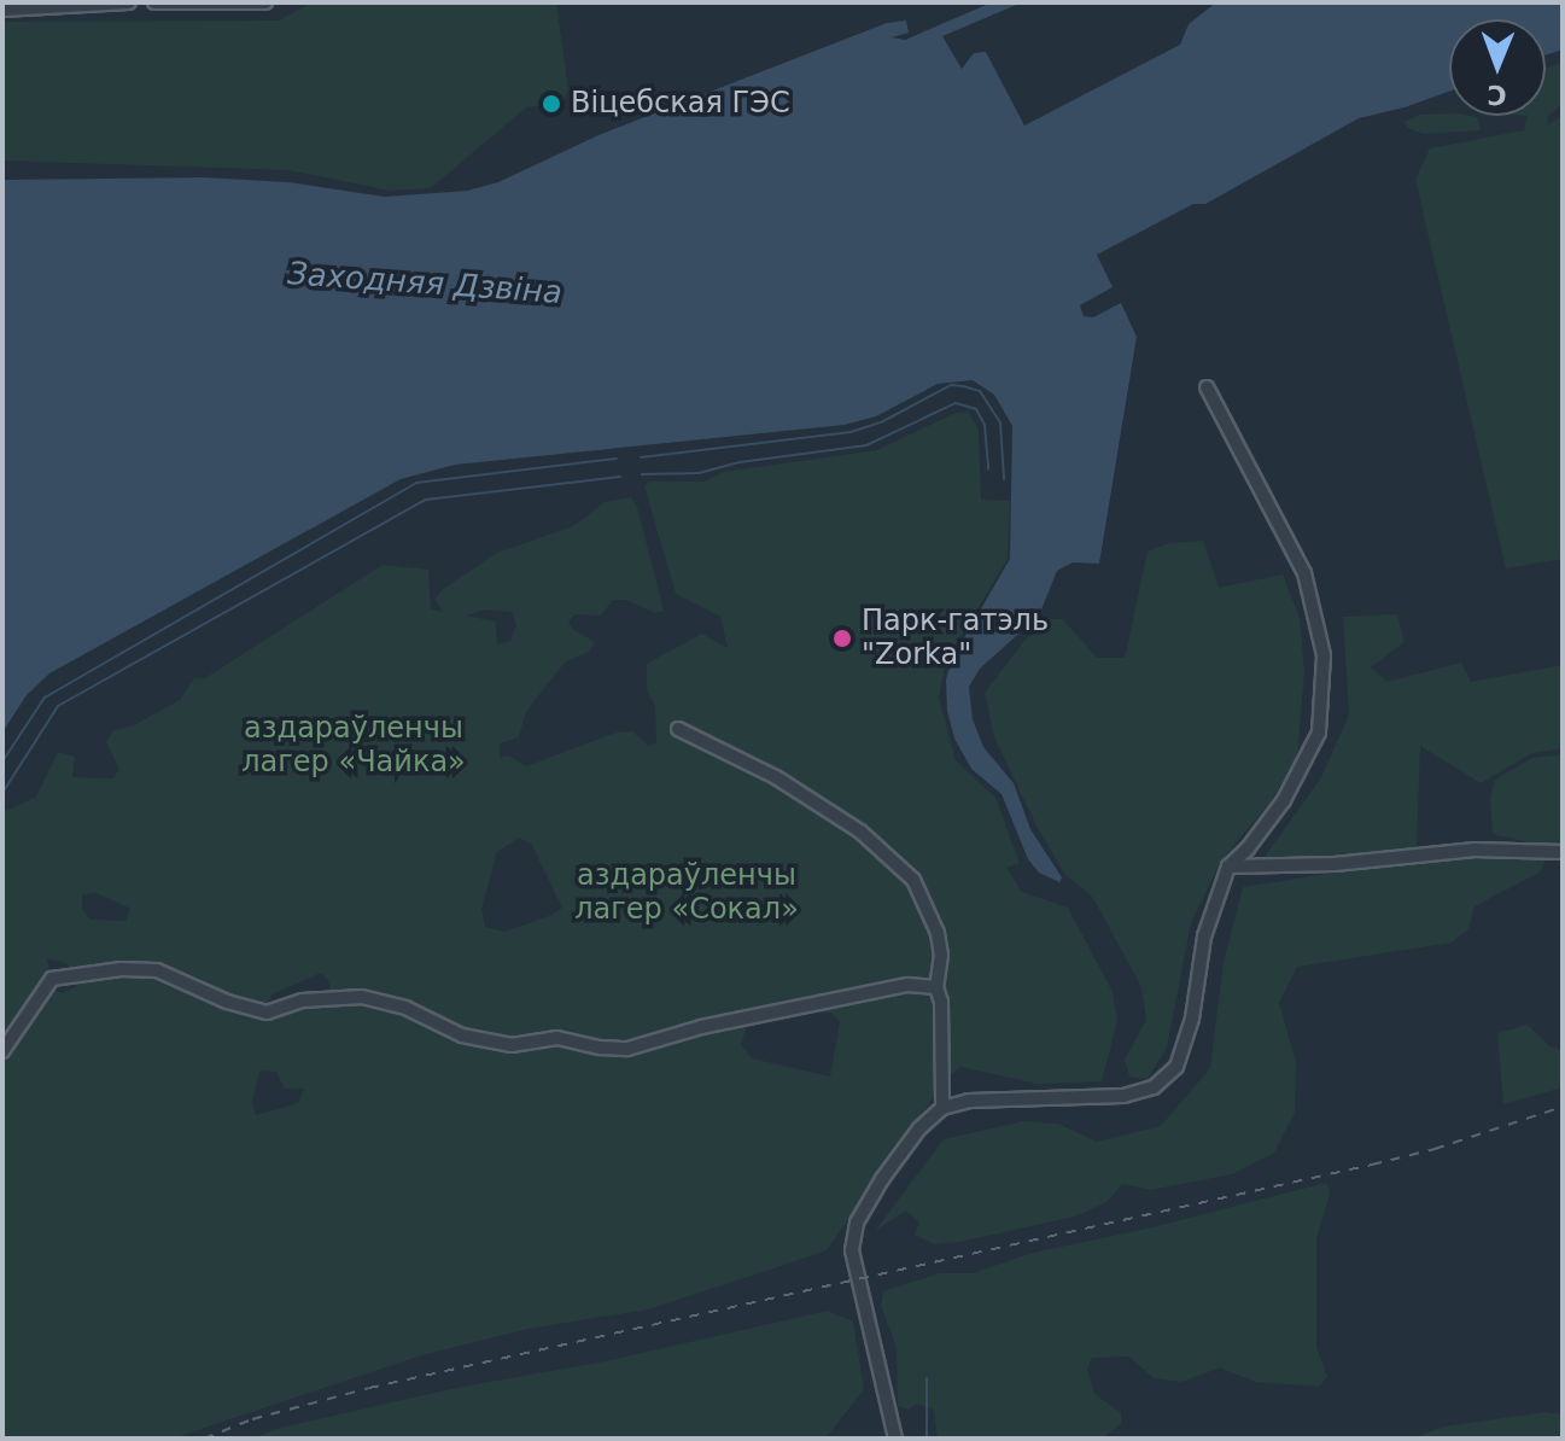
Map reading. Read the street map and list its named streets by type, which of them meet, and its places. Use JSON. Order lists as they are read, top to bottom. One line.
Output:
{"water":["Заходняя Дзвіна"],"parks":["аздараўленчы лагер «Чайка»","аздараўленчы лагер «Сокал»"],"places":["Віцебская ГЭС","Парк-гатэль \"Zorka\""],"north":"bottom"}
